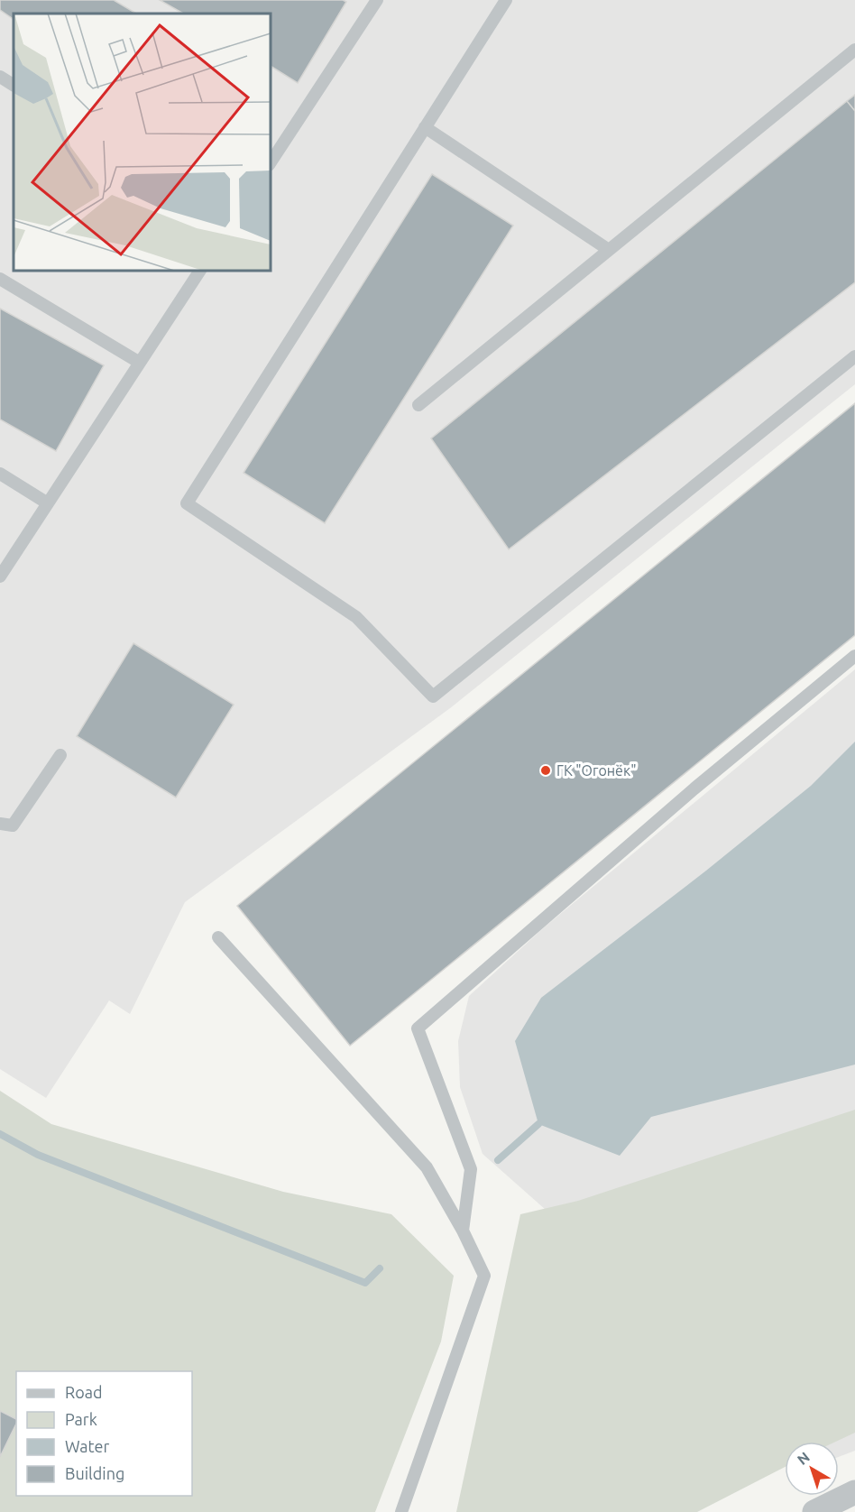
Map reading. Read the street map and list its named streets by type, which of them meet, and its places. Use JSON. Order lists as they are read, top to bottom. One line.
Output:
{"places":["ГК \"Огонёк\""],"legend":["Road","Park","Water","Building"],"north":"top left"}
